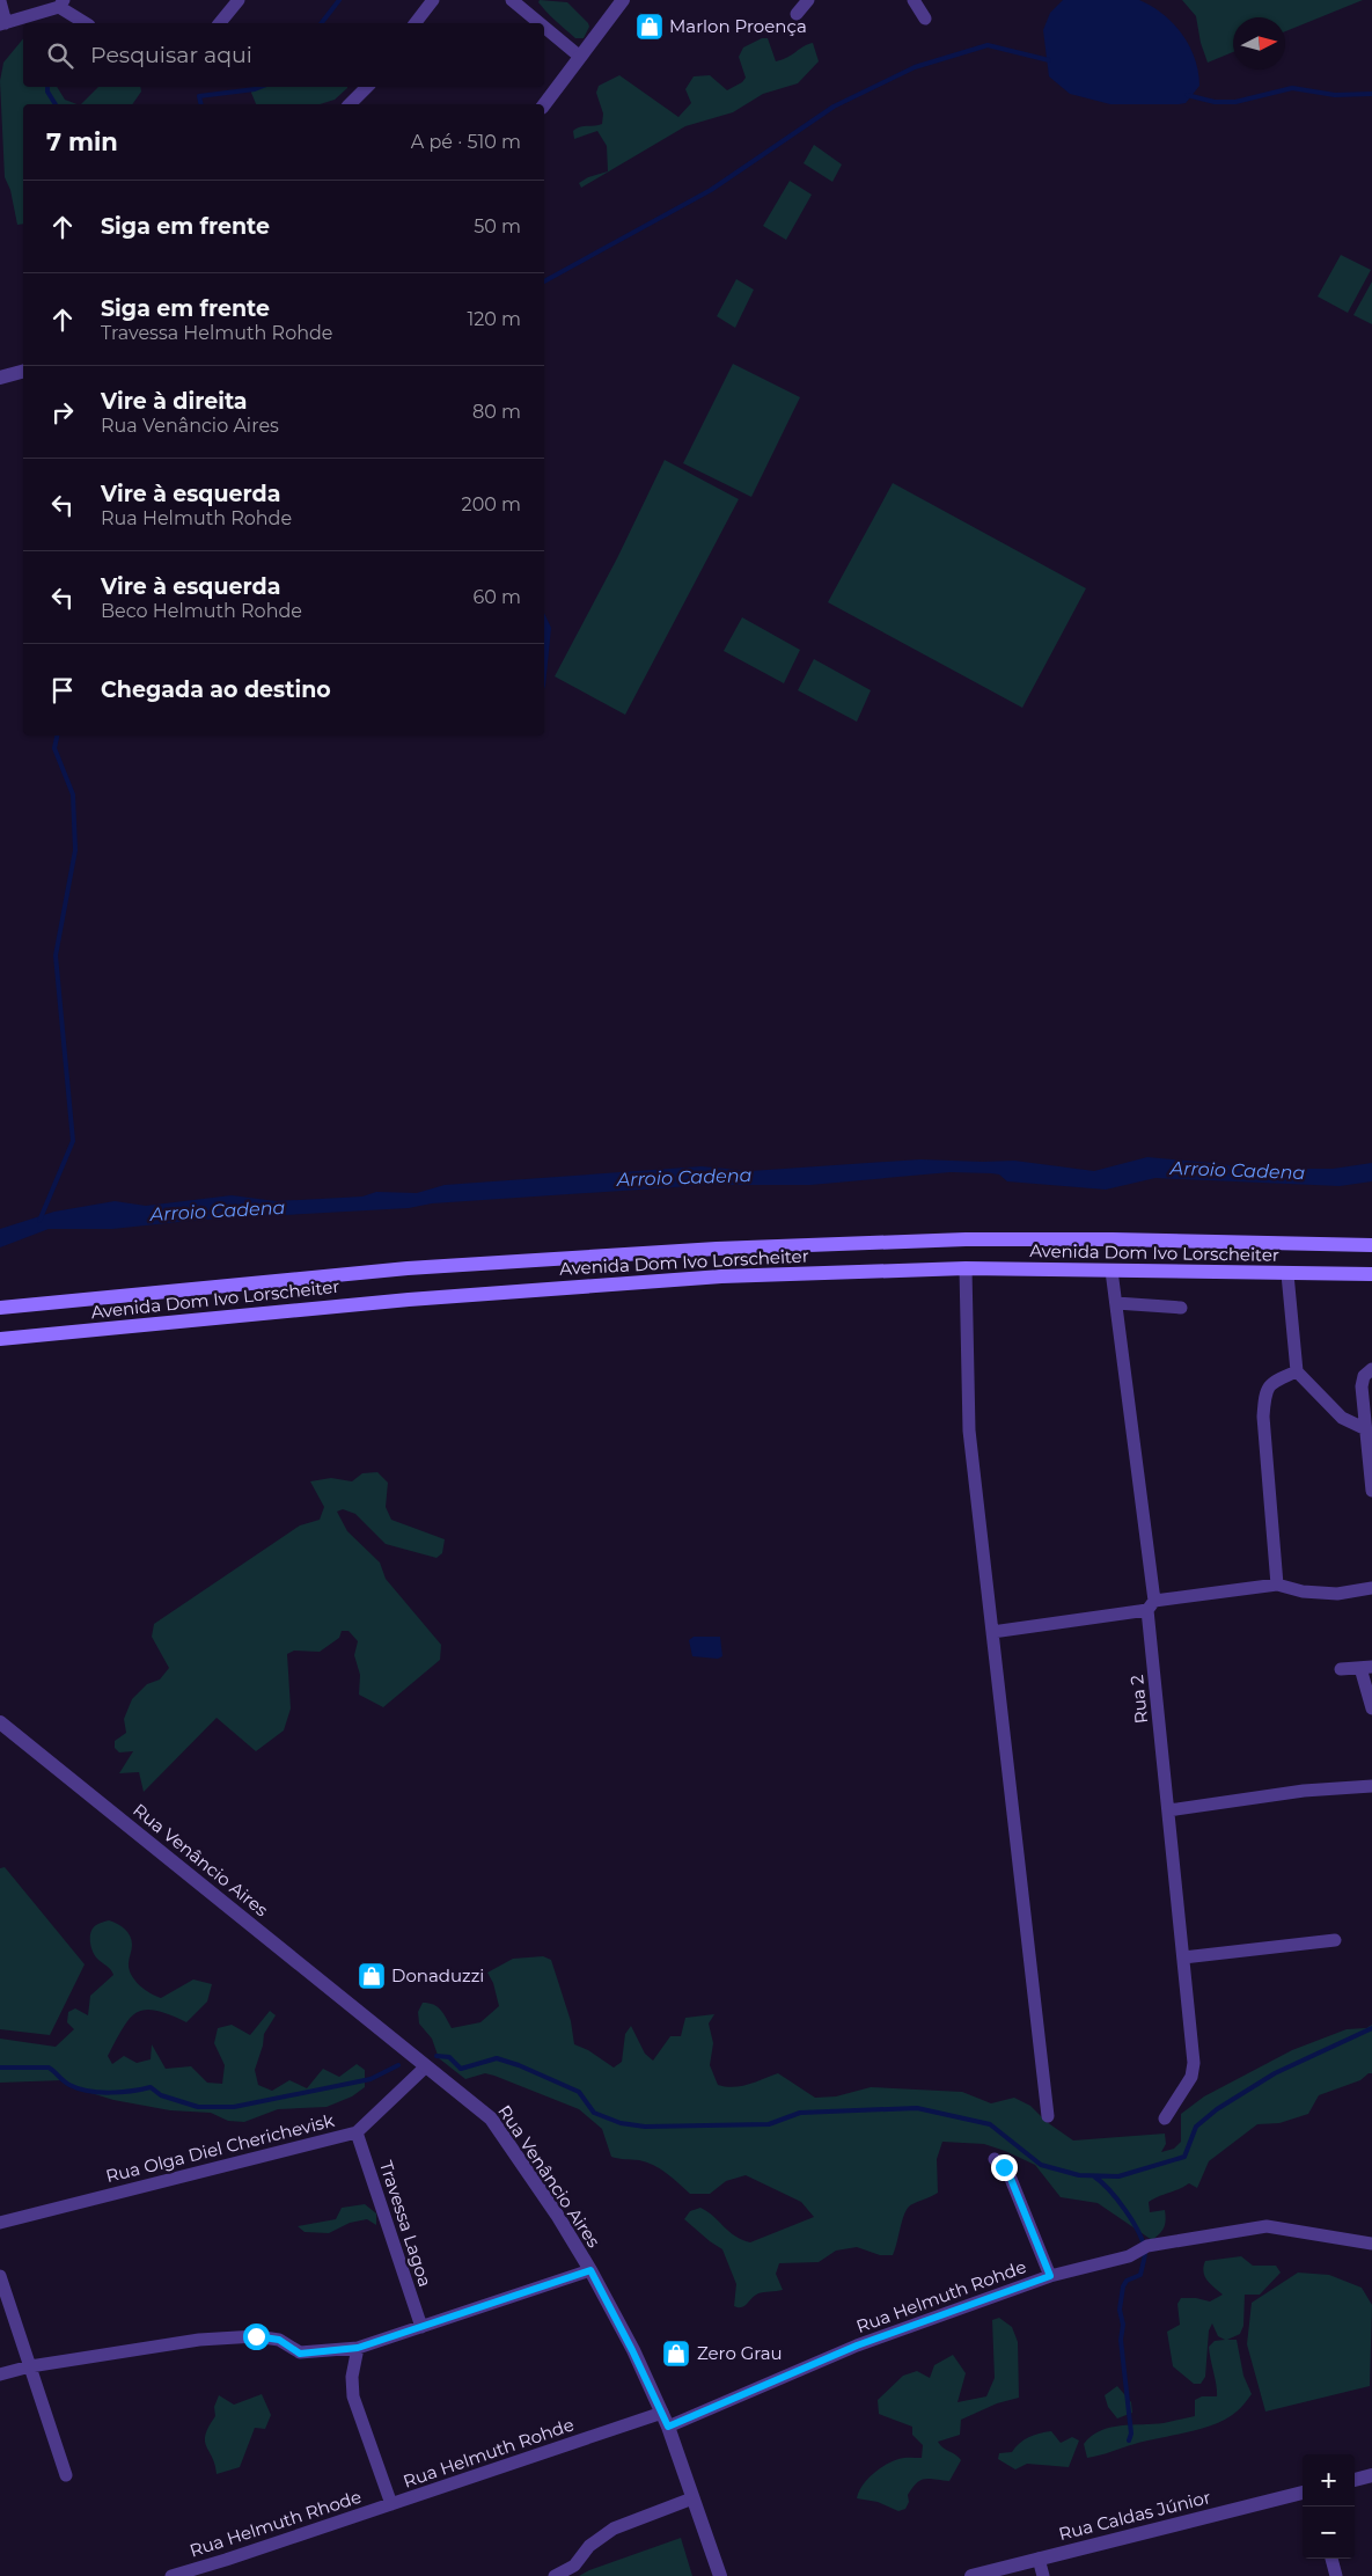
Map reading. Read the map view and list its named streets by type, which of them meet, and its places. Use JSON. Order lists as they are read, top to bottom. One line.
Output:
{"streets":{"main road":["Avenida Dom Ivo Lorscheiter"],"street":["Rua 2","Rua Venâncio Aires","Rua Olga Diel Cherichevisk","Travessa Lagoa","Rua Helmuth Rohde","Rua Caldas Júnior","Rua Helmuth Rhode"]},"crossings":[["Avenida Dom Ivo Lorscheiter","Rua 2"],["Rua Venâncio Aires","Rua Olga Diel Cherichevisk"],["Rua Venâncio Aires","Rua Helmuth Rohde"],["Rua Olga Diel Cherichevisk","Travessa Lagoa"],["Rua Helmuth Rohde","Rua Helmuth Rhode"]],"water":["Arroio Cadena"],"places":{"shop":["Marlon Proença","Donaduzzi","Zero Grau"]},"north":"right","page":{"search":"Pesquisar aqui","heading":["7 min","A pé · 510 m"],"list":[["Siga em frente","50 m"],["Siga em frente","Travessa Helmuth Rohde","120 m"],["Vire à direita","Rua Venâncio Aires","80 m"],["Vire à esquerda","Rua Helmuth Rohde","200 m"],["Vire à esquerda","Beco Helmuth Rohde","60 m"],"Chegada ao destino"],"map_buttons":["+","−"]}}
